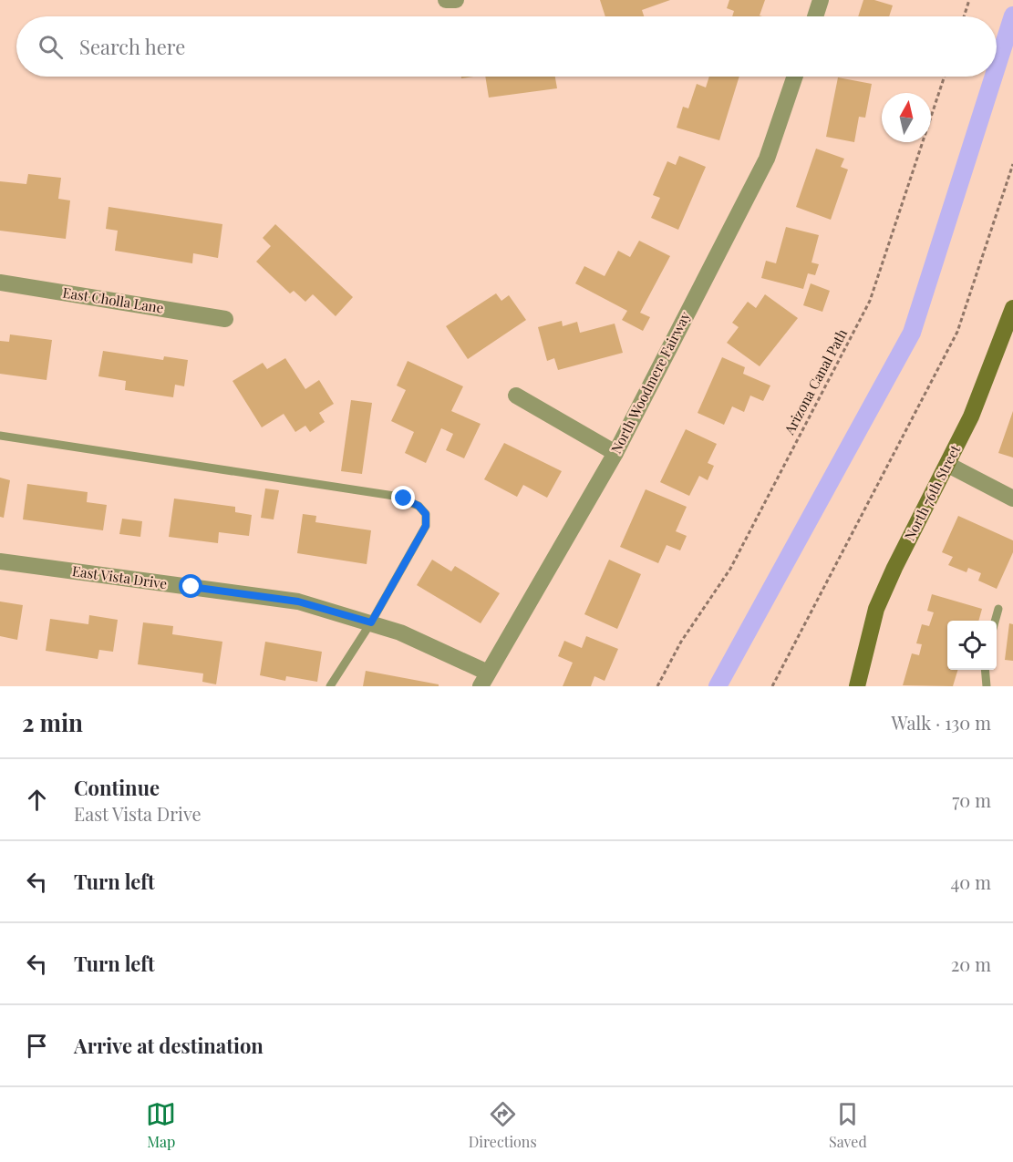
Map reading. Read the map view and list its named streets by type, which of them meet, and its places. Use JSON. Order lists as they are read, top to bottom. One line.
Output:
{"streets":{"street":["East Cholla Lane","North Woodmere Fairway","North 76th Street","East Vista Drive"],"path":["Arizona Canal Path"]},"crossings":[["North Woodmere Fairway","East Vista Drive"]],"north":"top","page":{"search":"Search here","heading":["2 min","Walk · 130 m"],"list":[["Continue","East Vista Drive","70 m"],["Turn left","40 m"],["Turn left","20 m"],"Arrive at destination"],"nav":["Map","Directions","Saved"]}}
